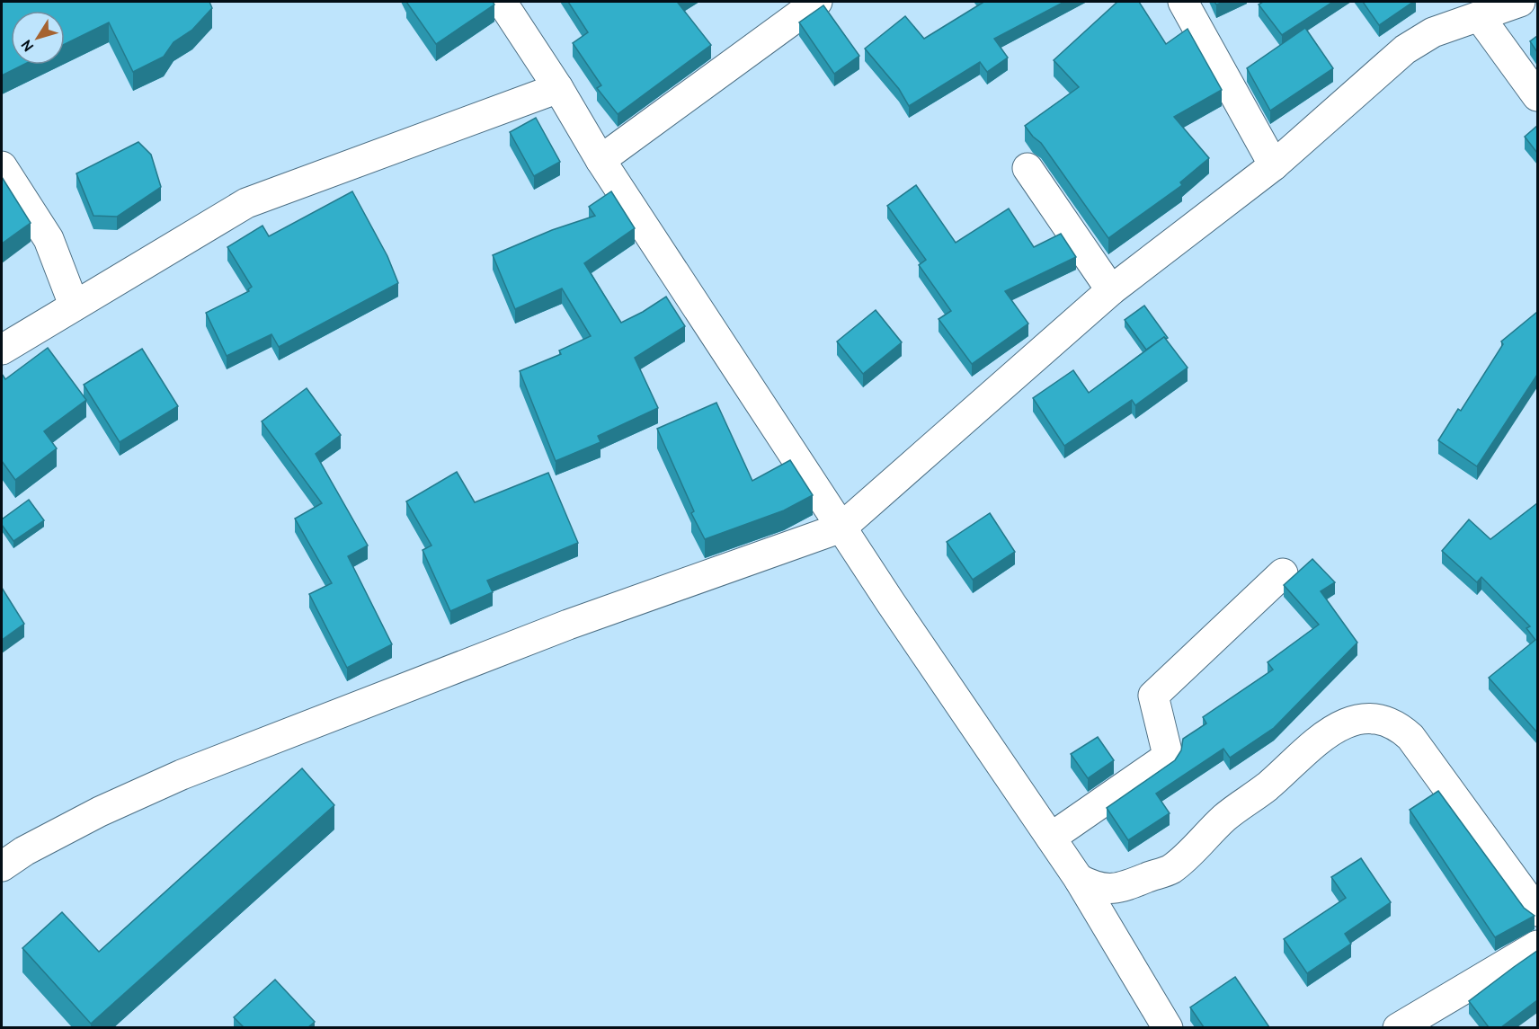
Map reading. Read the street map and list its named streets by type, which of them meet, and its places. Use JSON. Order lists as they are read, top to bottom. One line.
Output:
{"north":"bottom left"}
